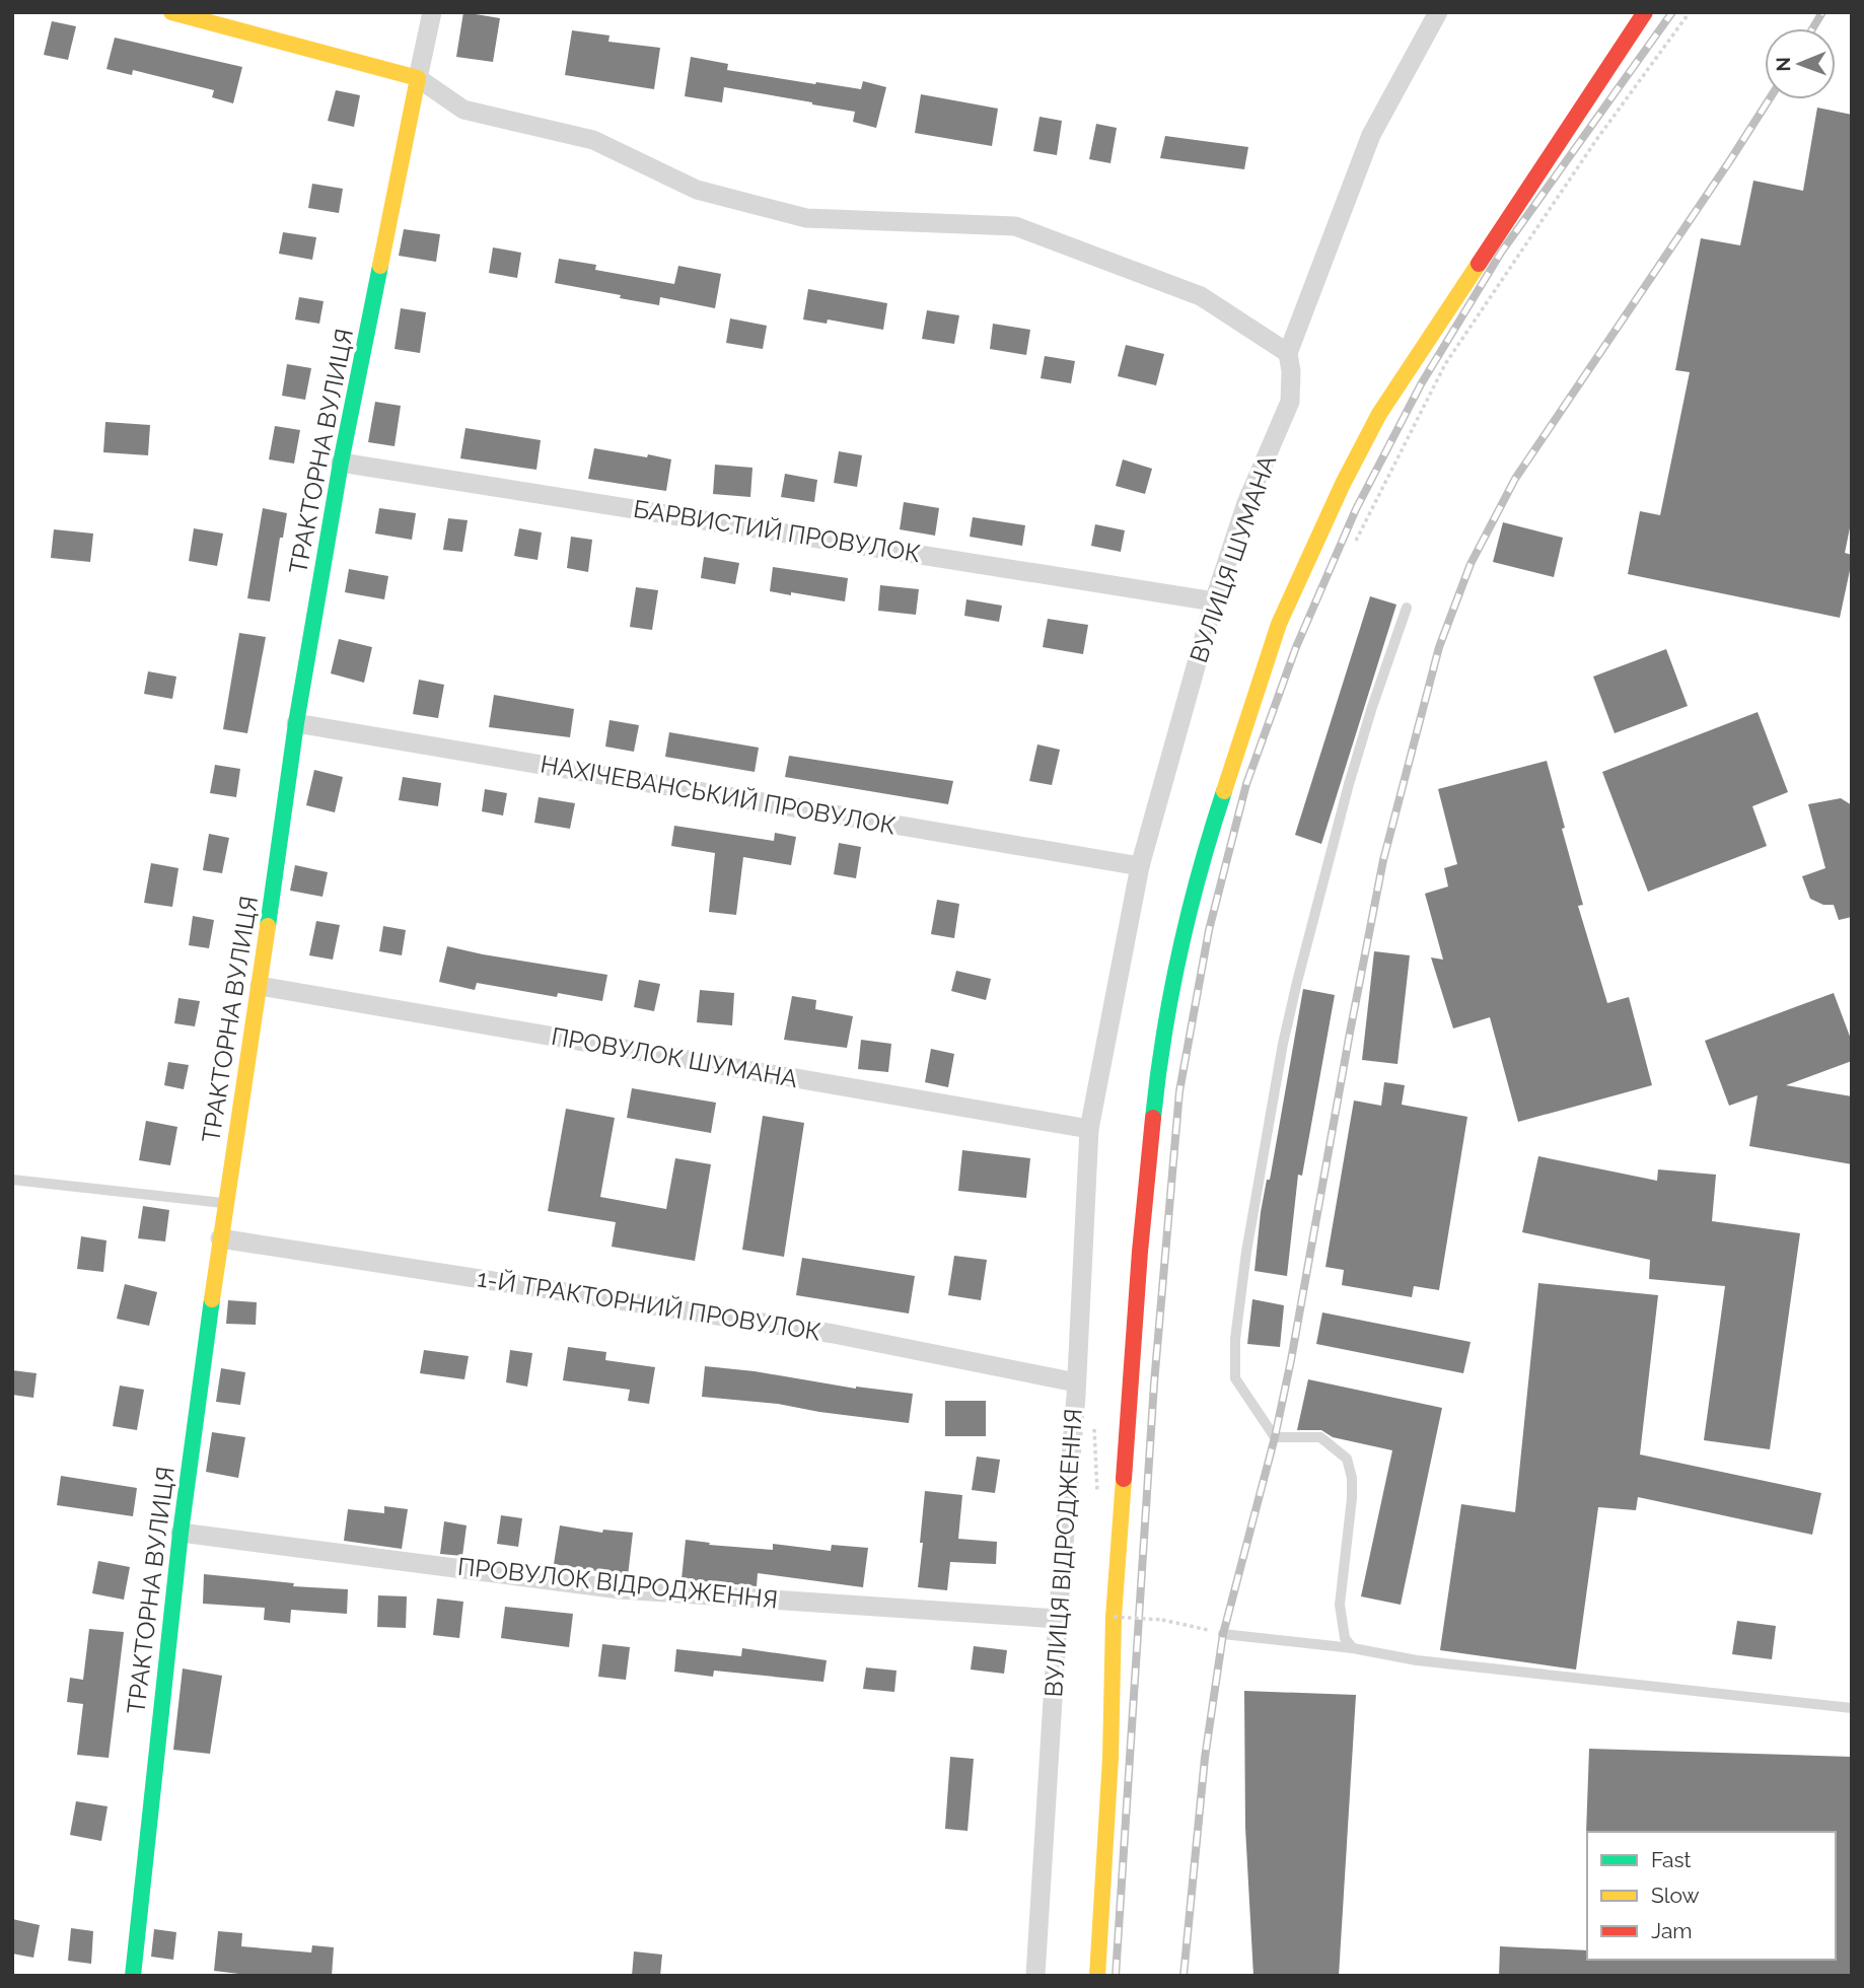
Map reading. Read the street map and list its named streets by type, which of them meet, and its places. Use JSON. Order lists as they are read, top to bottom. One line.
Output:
{"streets":{"street":["ТРАКТОРНА ВУЛИЦЯ","БАРВИСТИЙ ПРОВУЛОК","ВУЛИЦЯ ШУМАНА","НАХІЧЕВАНСЬКИЙ ПРОВУЛОК","ПРОВУЛОК ШУМАНА","1-Й ТРАКТОРНИЙ ПРОВУЛОК","ВУЛИЦЯ ВІДРОДЖЕННЯ","ПРОВУЛОК ВІДРОДЖЕННЯ"]},"crossings":[["ТРАКТОРНА ВУЛИЦЯ","БАРВИСТИЙ ПРОВУЛОК"],["ТРАКТОРНА ВУЛИЦЯ","НАХІЧЕВАНСЬКИЙ ПРОВУЛОК"],["ТРАКТОРНА ВУЛИЦЯ","ПРОВУЛОК ШУМАНА"],["ТРАКТОРНА ВУЛИЦЯ","1-Й ТРАКТОРНИЙ ПРОВУЛОК"],["ТРАКТОРНА ВУЛИЦЯ","ПРОВУЛОК ВІДРОДЖЕННЯ"],["БАРВИСТИЙ ПРОВУЛОК","ВУЛИЦЯ ШУМАНА"],["ВУЛИЦЯ ШУМАНА","НАХІЧЕВАНСЬКИЙ ПРОВУЛОК"],["ВУЛИЦЯ ШУМАНА","ПРОВУЛОК ШУМАНА"],["ВУЛИЦЯ ШУМАНА","ВУЛИЦЯ ВІДРОДЖЕННЯ"],["ПРОВУЛОК ШУМАНА","ВУЛИЦЯ ВІДРОДЖЕННЯ"],["1-Й ТРАКТОРНИЙ ПРОВУЛОК","ВУЛИЦЯ ВІДРОДЖЕННЯ"],["ВУЛИЦЯ ВІДРОДЖЕННЯ","ПРОВУЛОК ВІДРОДЖЕННЯ"]],"legend":["Fast","Slow","Jam"],"north":"left"}
